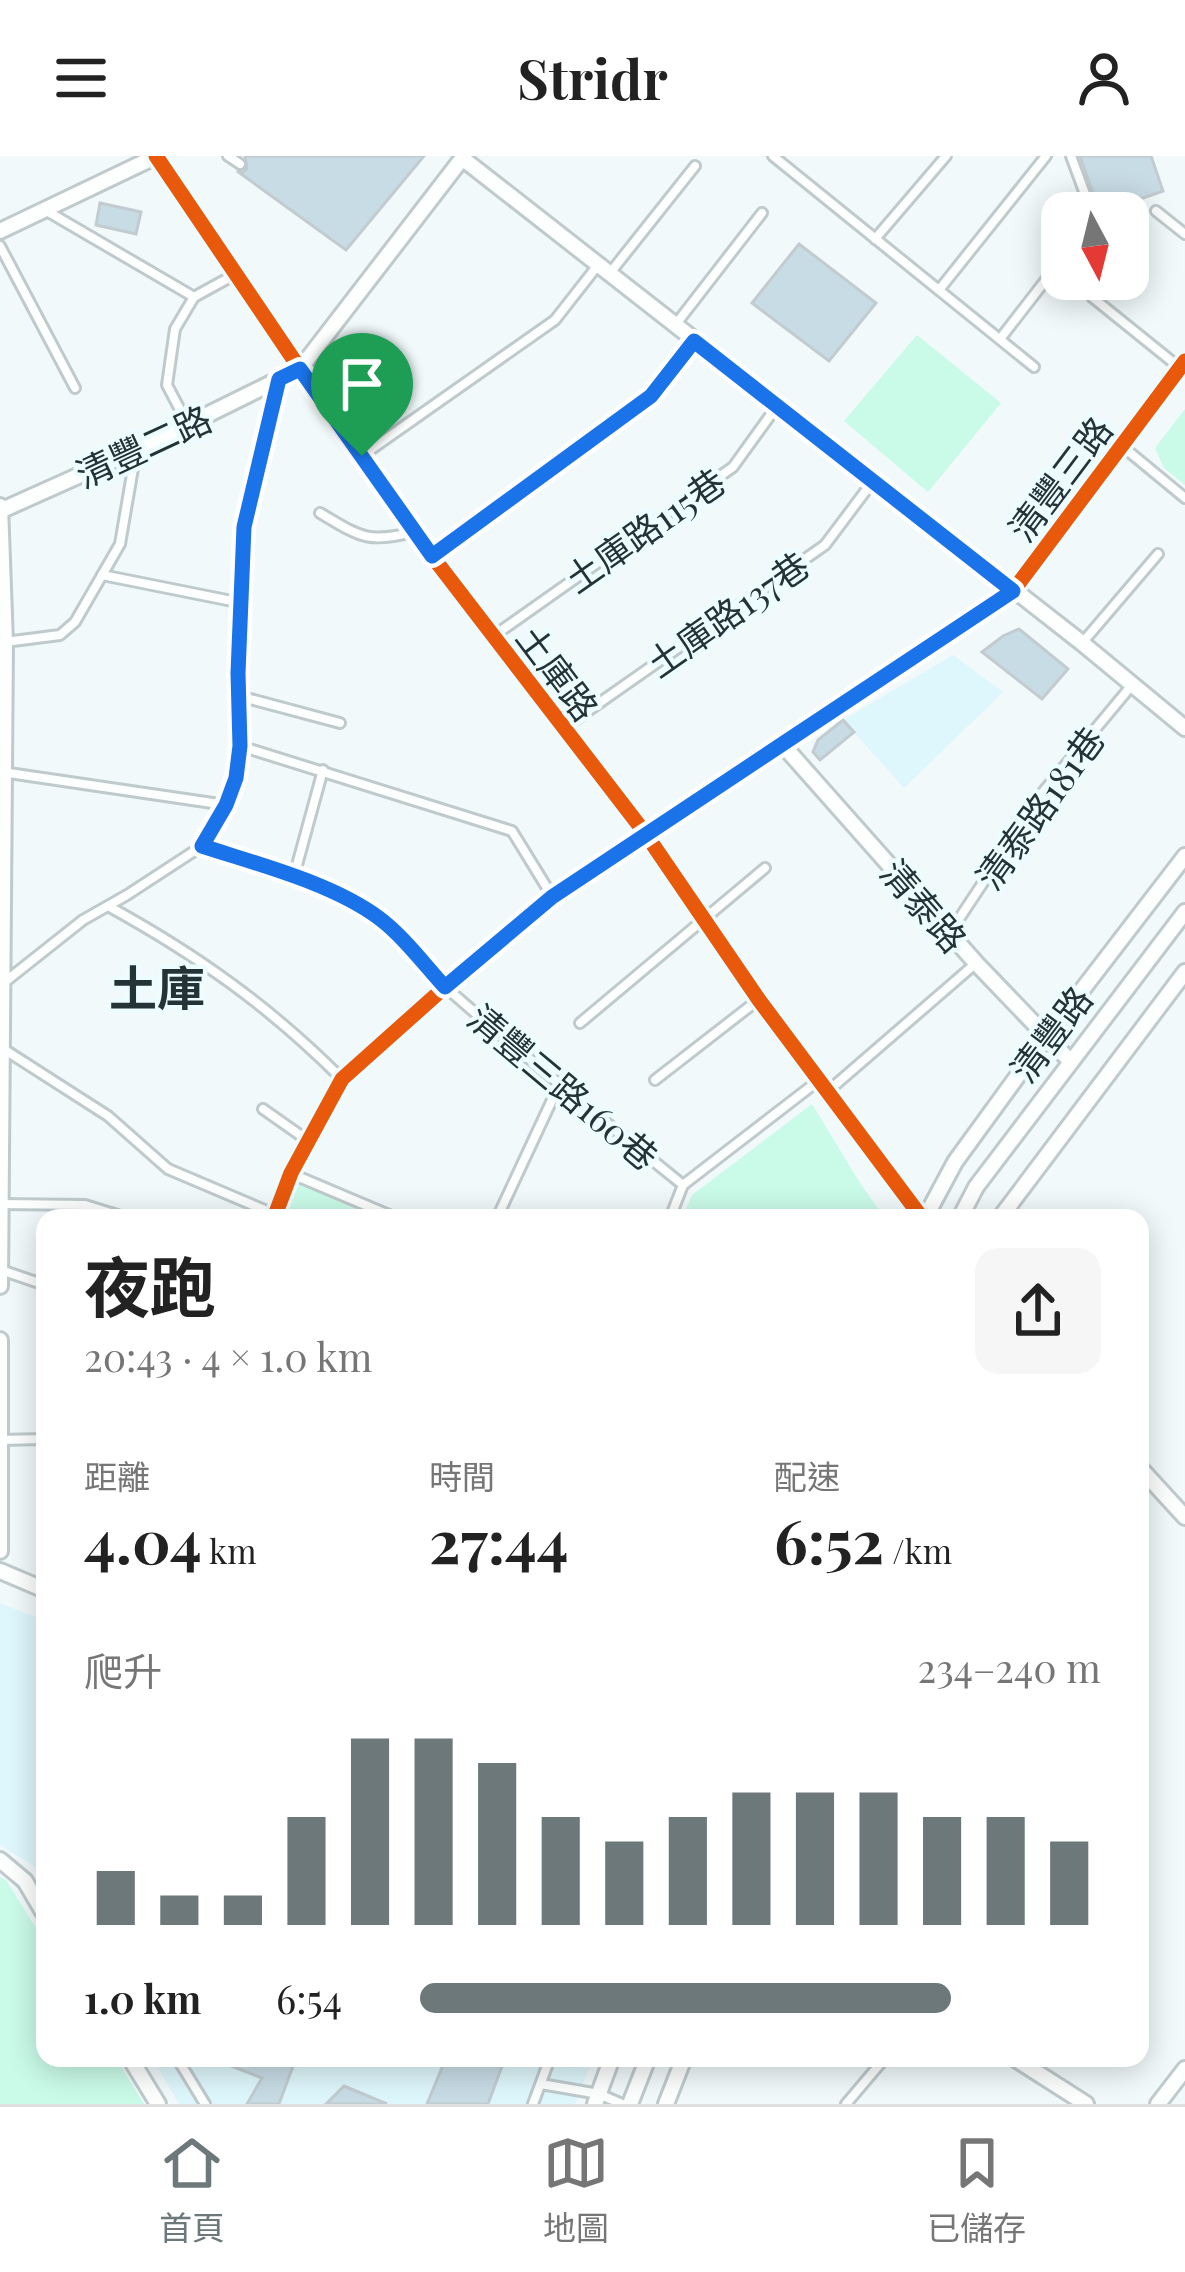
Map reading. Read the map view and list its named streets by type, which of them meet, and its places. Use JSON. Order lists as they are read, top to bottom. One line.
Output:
{"streets":{"street":["清豐二路","清豐三路","土庫路","清泰路","清豐路"],"lane":["土庫路115巷","土庫路137巷","清泰路181巷","清豐三路160巷"]},"crossings":[["清豐二路","土庫路"],["清豐三路","土庫路"],["清豐三路","清泰路"],["清豐三路","清豐三路160巷"],["土庫路115巷","土庫路"],["土庫路137巷","土庫路"],["清泰路181巷","清泰路"],["清泰路","清豐路"]],"districts":["土庫"],"north":"bottom","page":{"header":"Stridr","heading":["夜跑","20:43 · 4 × 1.0 km"],"stats":[["距離","4.04 km"],["時間","27:44"],["配速","6:52 /km"]],"chart":["爬升","234–240 m"],"list":[{"name":"1.0 km","note":"6:54"}],"tabs":["首頁","地圖","已儲存"]}}
